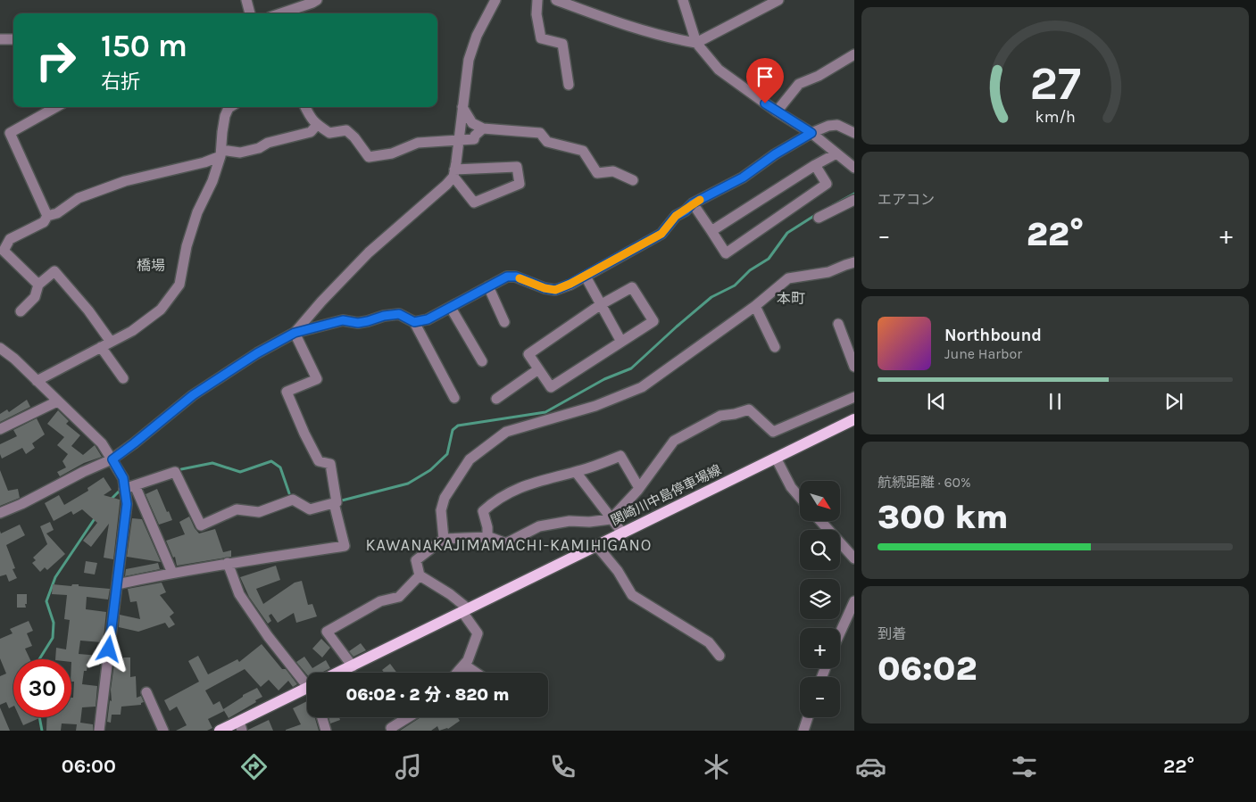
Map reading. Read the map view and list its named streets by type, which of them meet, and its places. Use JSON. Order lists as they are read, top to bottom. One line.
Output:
{"streets":{"main road":["関崎川中島停車場線"]},"districts":["橋場","本町","KAWANAKAJIMAMACHI-KAMIHIGANO"],"north":"bottom right","page":{"turn":["150 m","右折"],"tile":["エアコン",["航続距離 · 60%","300 km"],["到着","06:02"]],"heat":["−","22°","+"],"song":["Northbound","June Harbor"],"map_buttons":["+","−"],"limit":"30","trip":"06:02 · 2 分 · 820 m","tabs":["06:00","22°"],"gauge":["27","km/h"]}}
